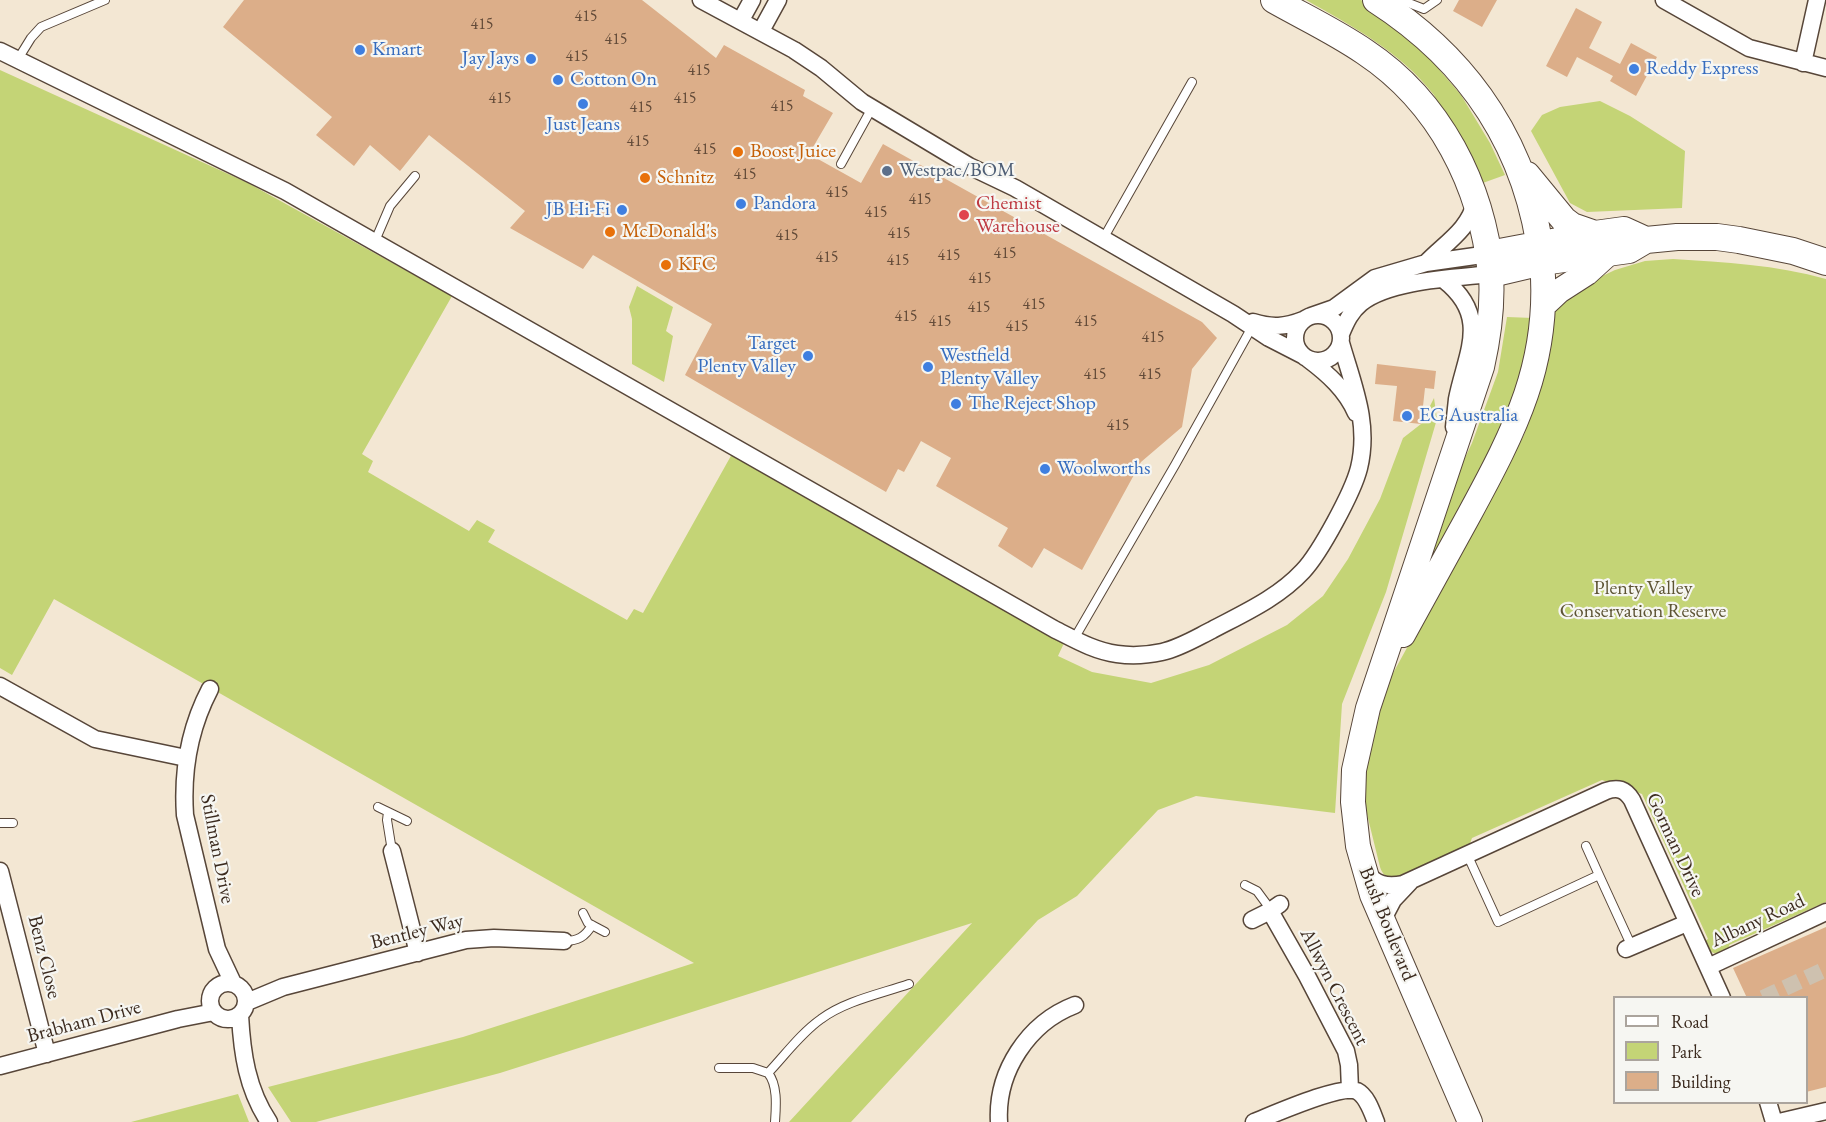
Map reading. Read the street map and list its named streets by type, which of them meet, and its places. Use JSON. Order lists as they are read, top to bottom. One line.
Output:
{"streets":{"main road":["Bush Boulevard"],"street":["Gorman Drive","Stillman Drive","Albany Road","Bentley Way","Benz Close","Allwyn Crescent","Brabham Drive"]},"crossings":[["Gorman Drive","Albany Road"],["Stillman Drive","Bentley Way"],["Stillman Drive","Brabham Drive"],["Bentley Way","Brabham Drive"],["Benz Close","Brabham Drive"]],"parks":["Plenty Valley Conservation Reserve"],"places":["Kmart","Jay Jays","Reddy Express","Cotton On","Just Jeans","Boost Juice","Westpac/BOM","Schnitz","Pandora","JB Hi-Fi","Chemist Warehouse","McDonald's","KFC","Target Plenty Valley","Westfield Plenty Valley","The Reject Shop","EG Australia","Woolworths"],"house_numbers":["415","415","415","415","415","415","415","415","415","415","415","415","415","415","415","415","415","415","415","415","415","415","415","415","415","415","415","415","415","415","415","415"],"legend":["Road","Park","Building"]}
